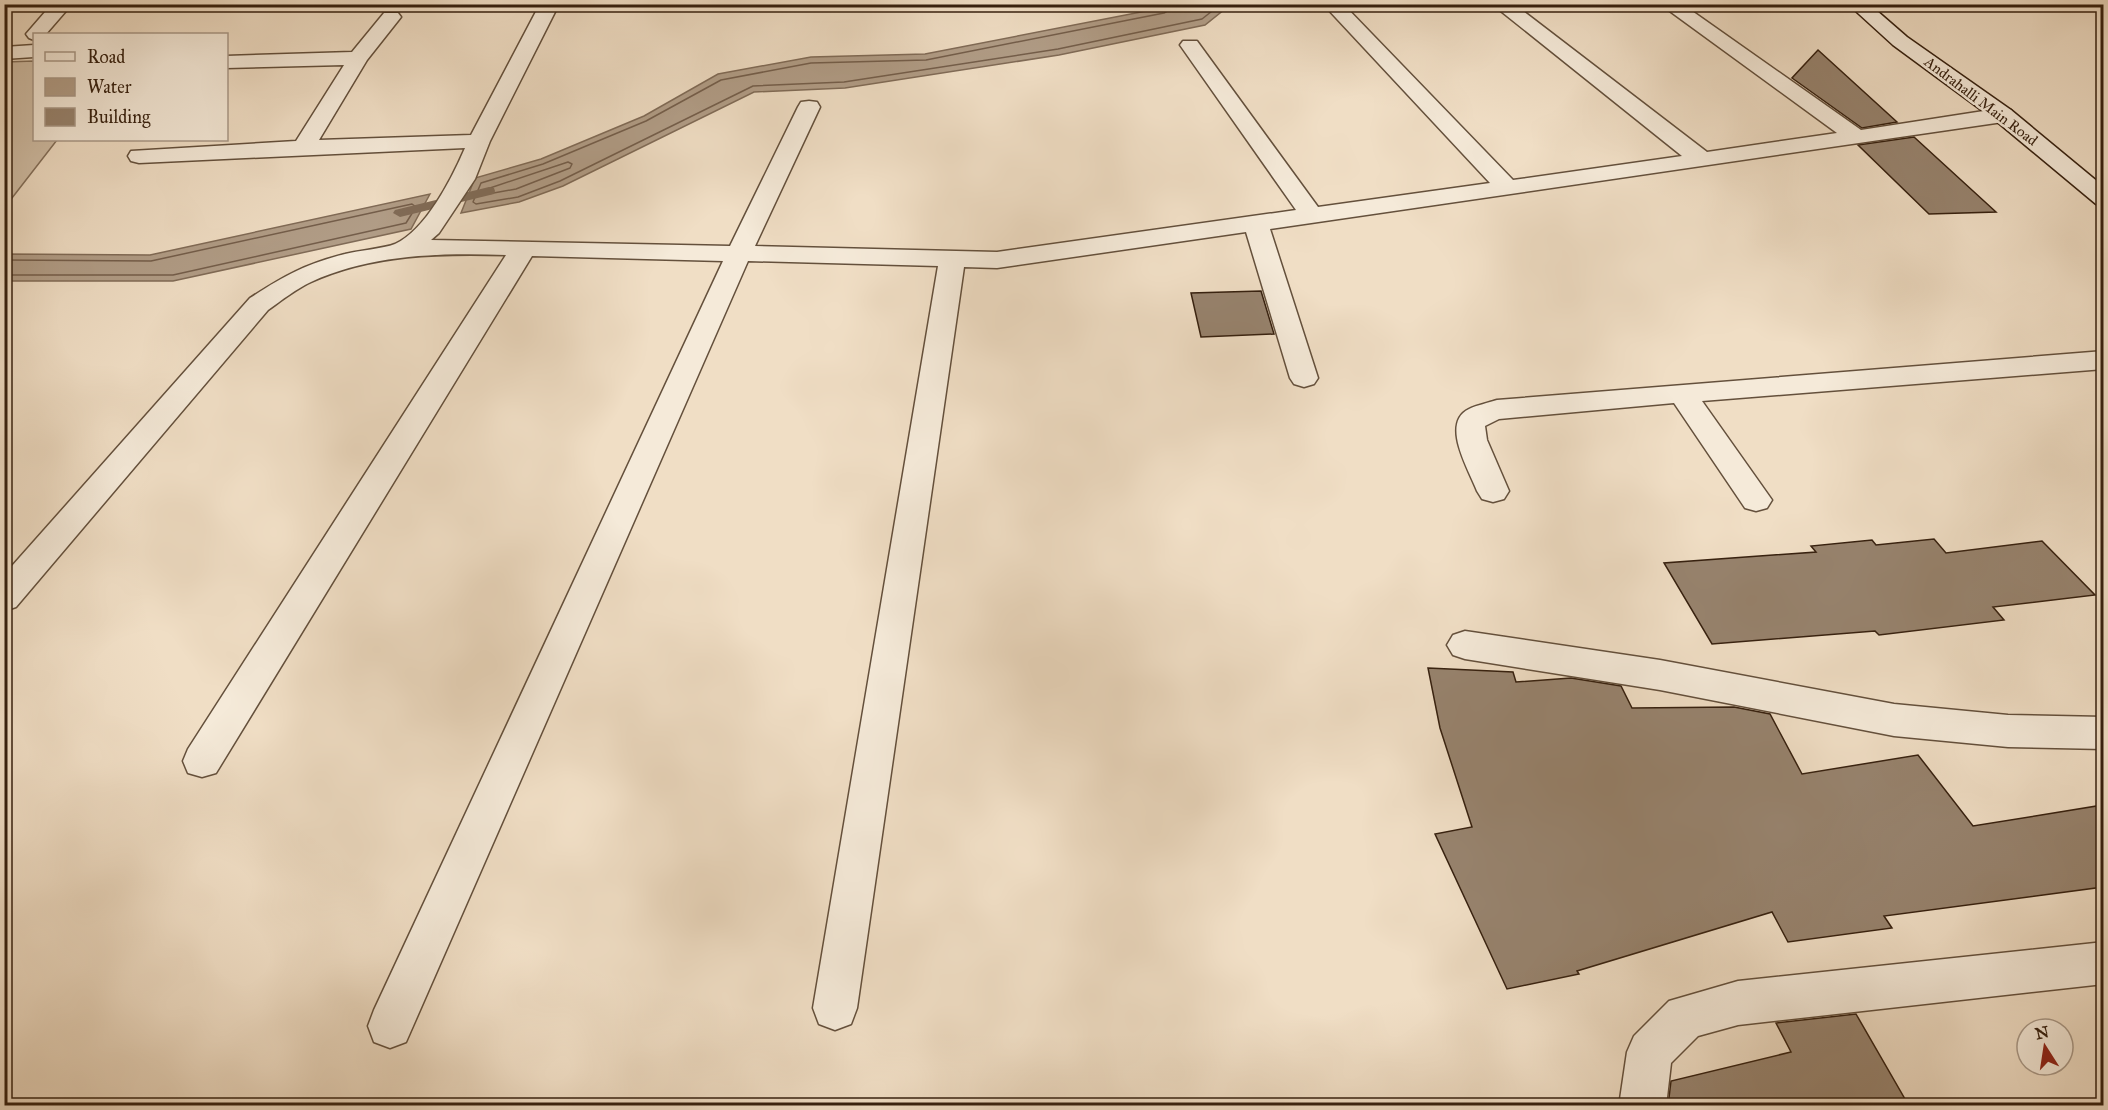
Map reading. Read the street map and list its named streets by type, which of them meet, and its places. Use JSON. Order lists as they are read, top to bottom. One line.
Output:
{"streets":{"street":["Andrahalli Main Road"]},"legend":["Road","Water","Building"],"north":"top"}
